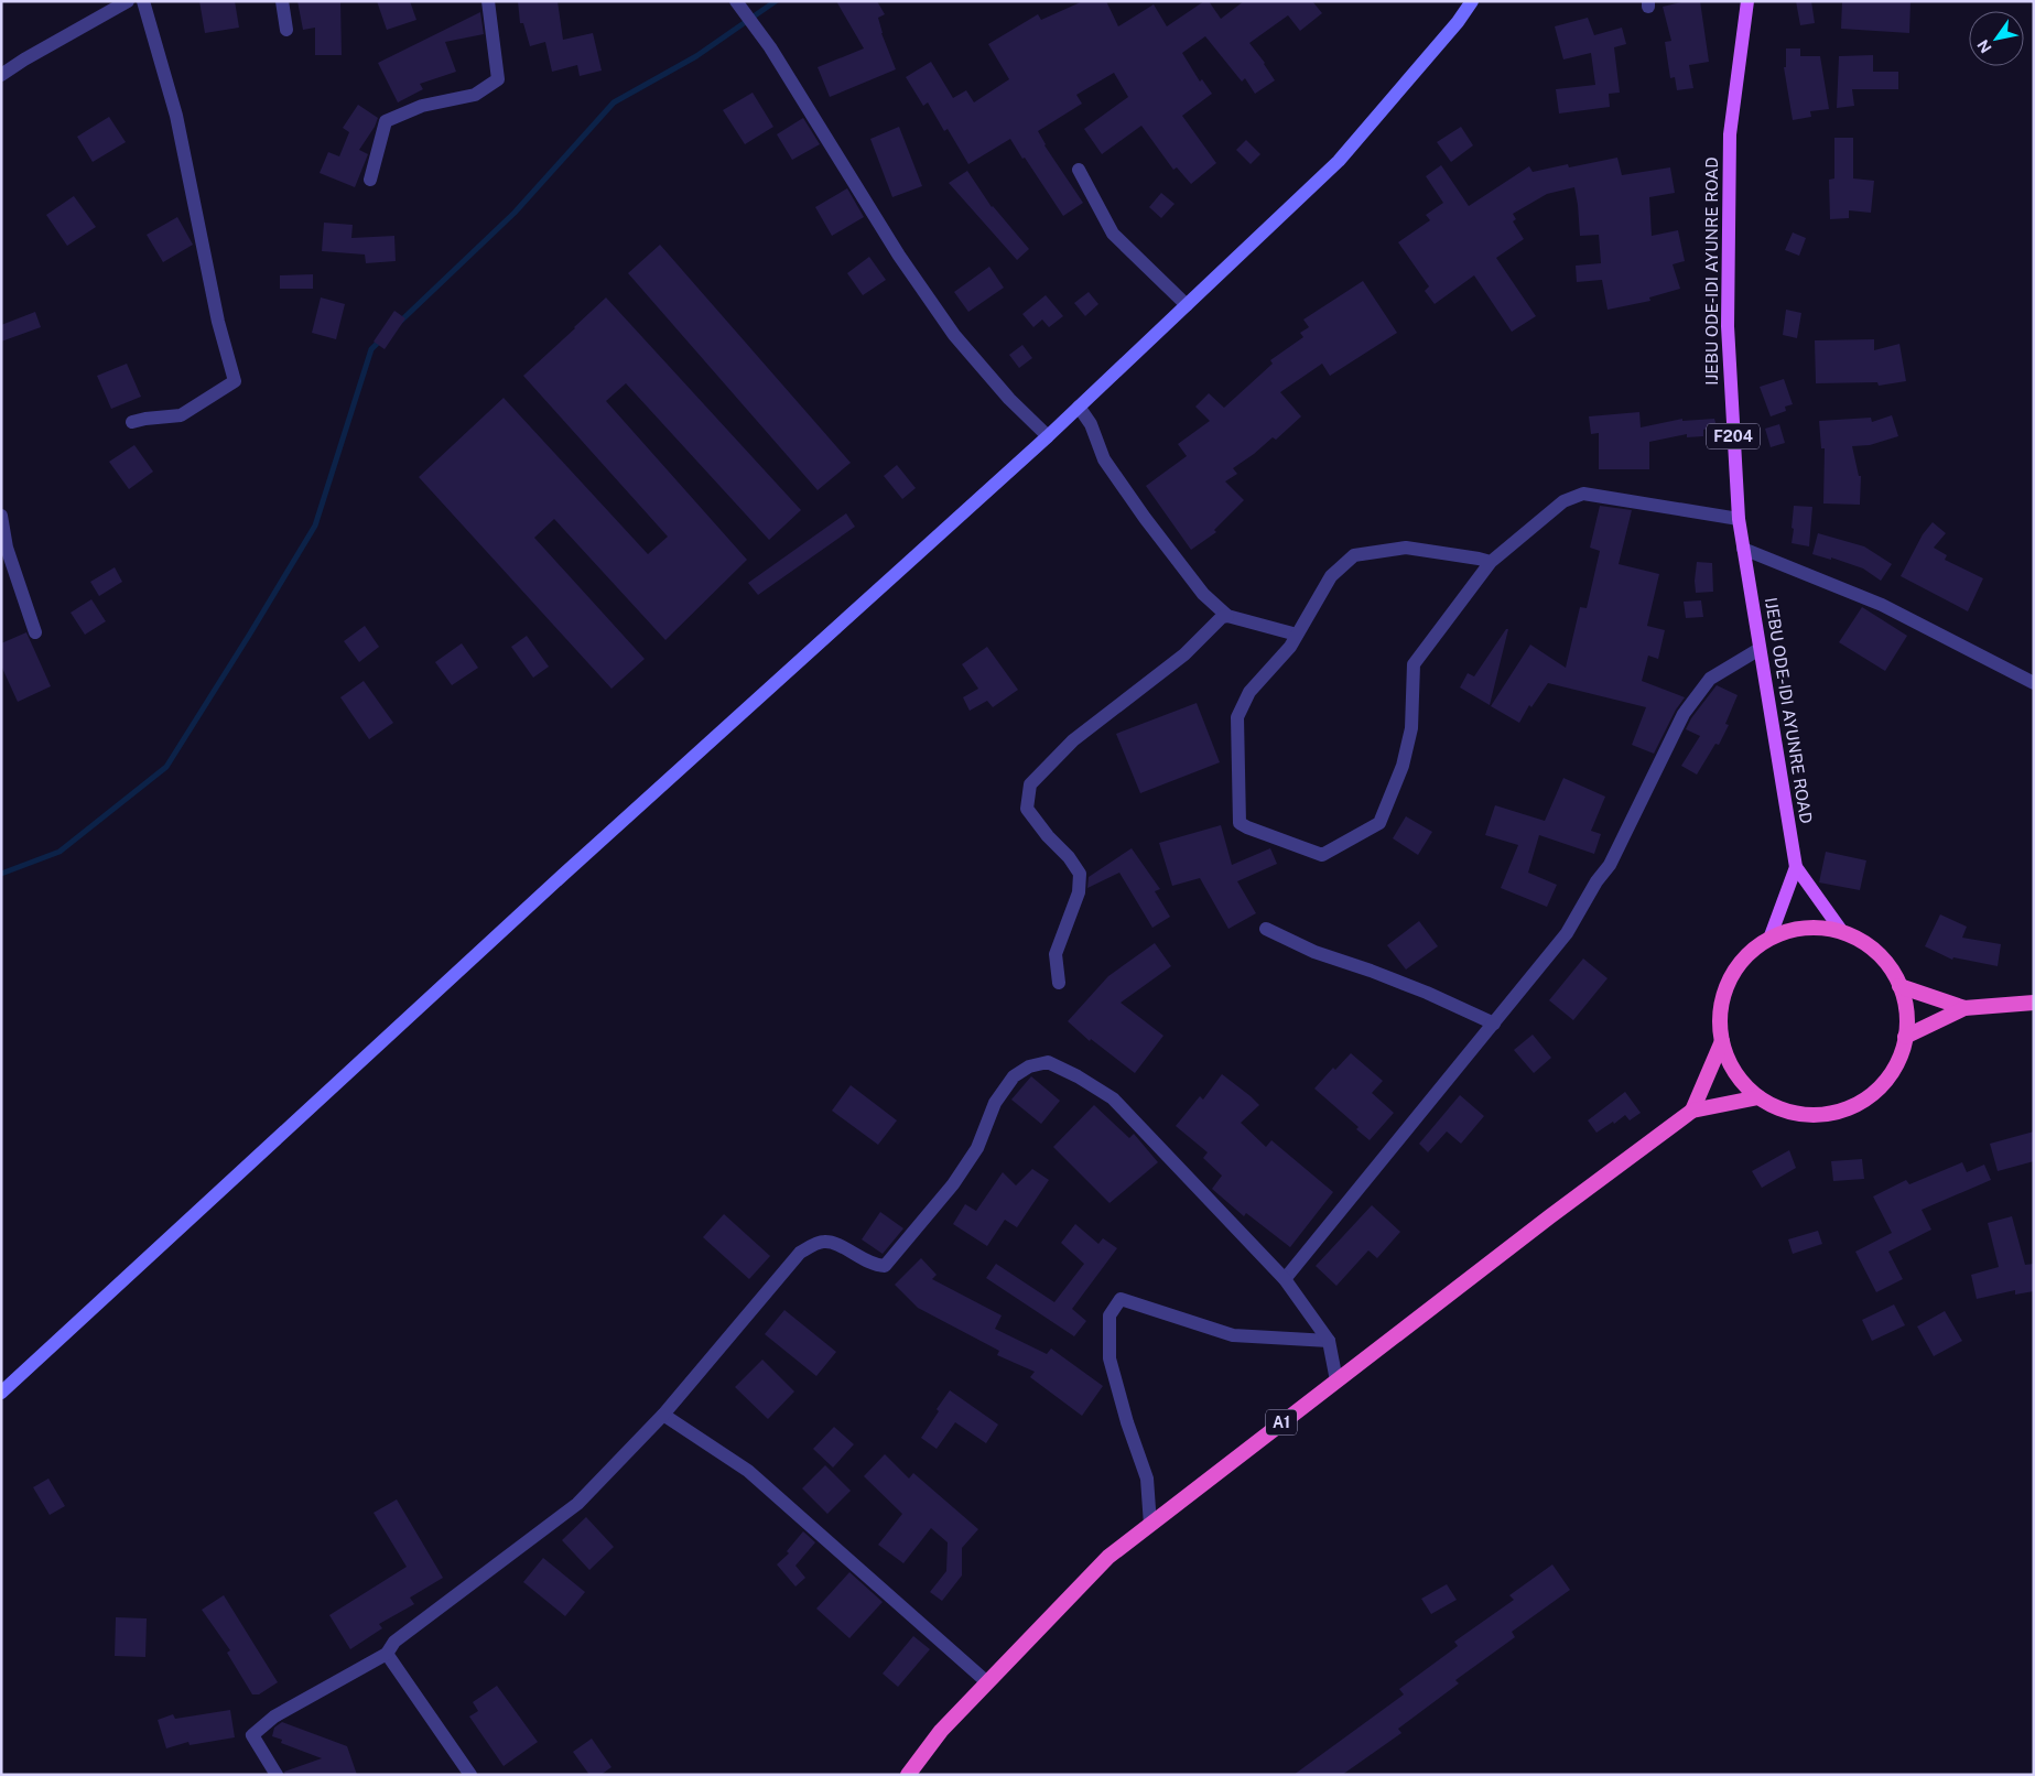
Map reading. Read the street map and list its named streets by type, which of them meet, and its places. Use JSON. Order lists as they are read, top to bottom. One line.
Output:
{"streets":{"highway":["A1"],"main road":["IJEBU ODE-IDI AYUNRE ROAD","F204"]},"crossings":[["IJEBU ODE-IDI AYUNRE ROAD","F204"],["F204","A1"]],"north":"bottom left"}
